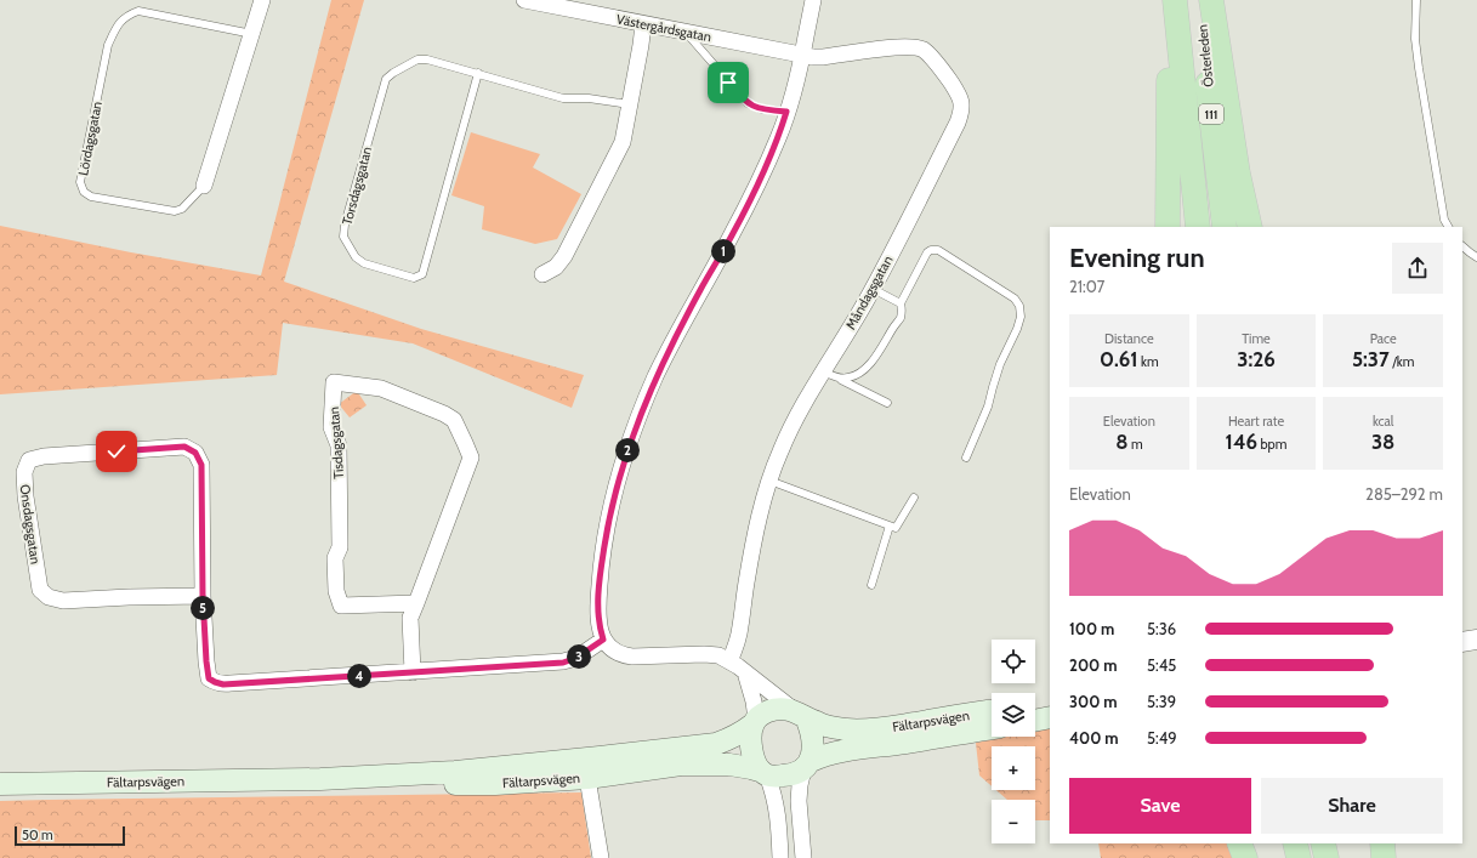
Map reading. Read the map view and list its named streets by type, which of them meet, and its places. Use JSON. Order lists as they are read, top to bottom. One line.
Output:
{"streets":{"main road":["Österleden","111","Fältarpsvägen"],"street":["Västergårdsgatan","Lördagsgatan","Måndagsgatan","Tisdagsgatan","Onsdagsgatan"],"lane":["Torsdagsgatan"]},"crossings":[["Västergårdsgatan","Måndagsgatan"],["Tisdagsgatan","Onsdagsgatan"]],"scale_bar":"50 m","page":{"heading":["Evening run","21:07"],"pins":["1","2","5","3","4"],"stats":[["Distance","0.61 km"],["Time","3:26"],["Pace","5:37 /km"],["Elevation","8 m"],["Heart rate","146 bpm"],["kcal","38"]],"chart":["Elevation","285–292 m"],"list":[{"name":"100 m","note":"5:36"},{"name":"200 m","note":"5:45"},{"name":"300 m","note":"5:39"},{"name":"400 m","note":"5:49"}],"map_buttons":["+","−"],"buttons":["Save","Share"],"scale":"50 m"}}
